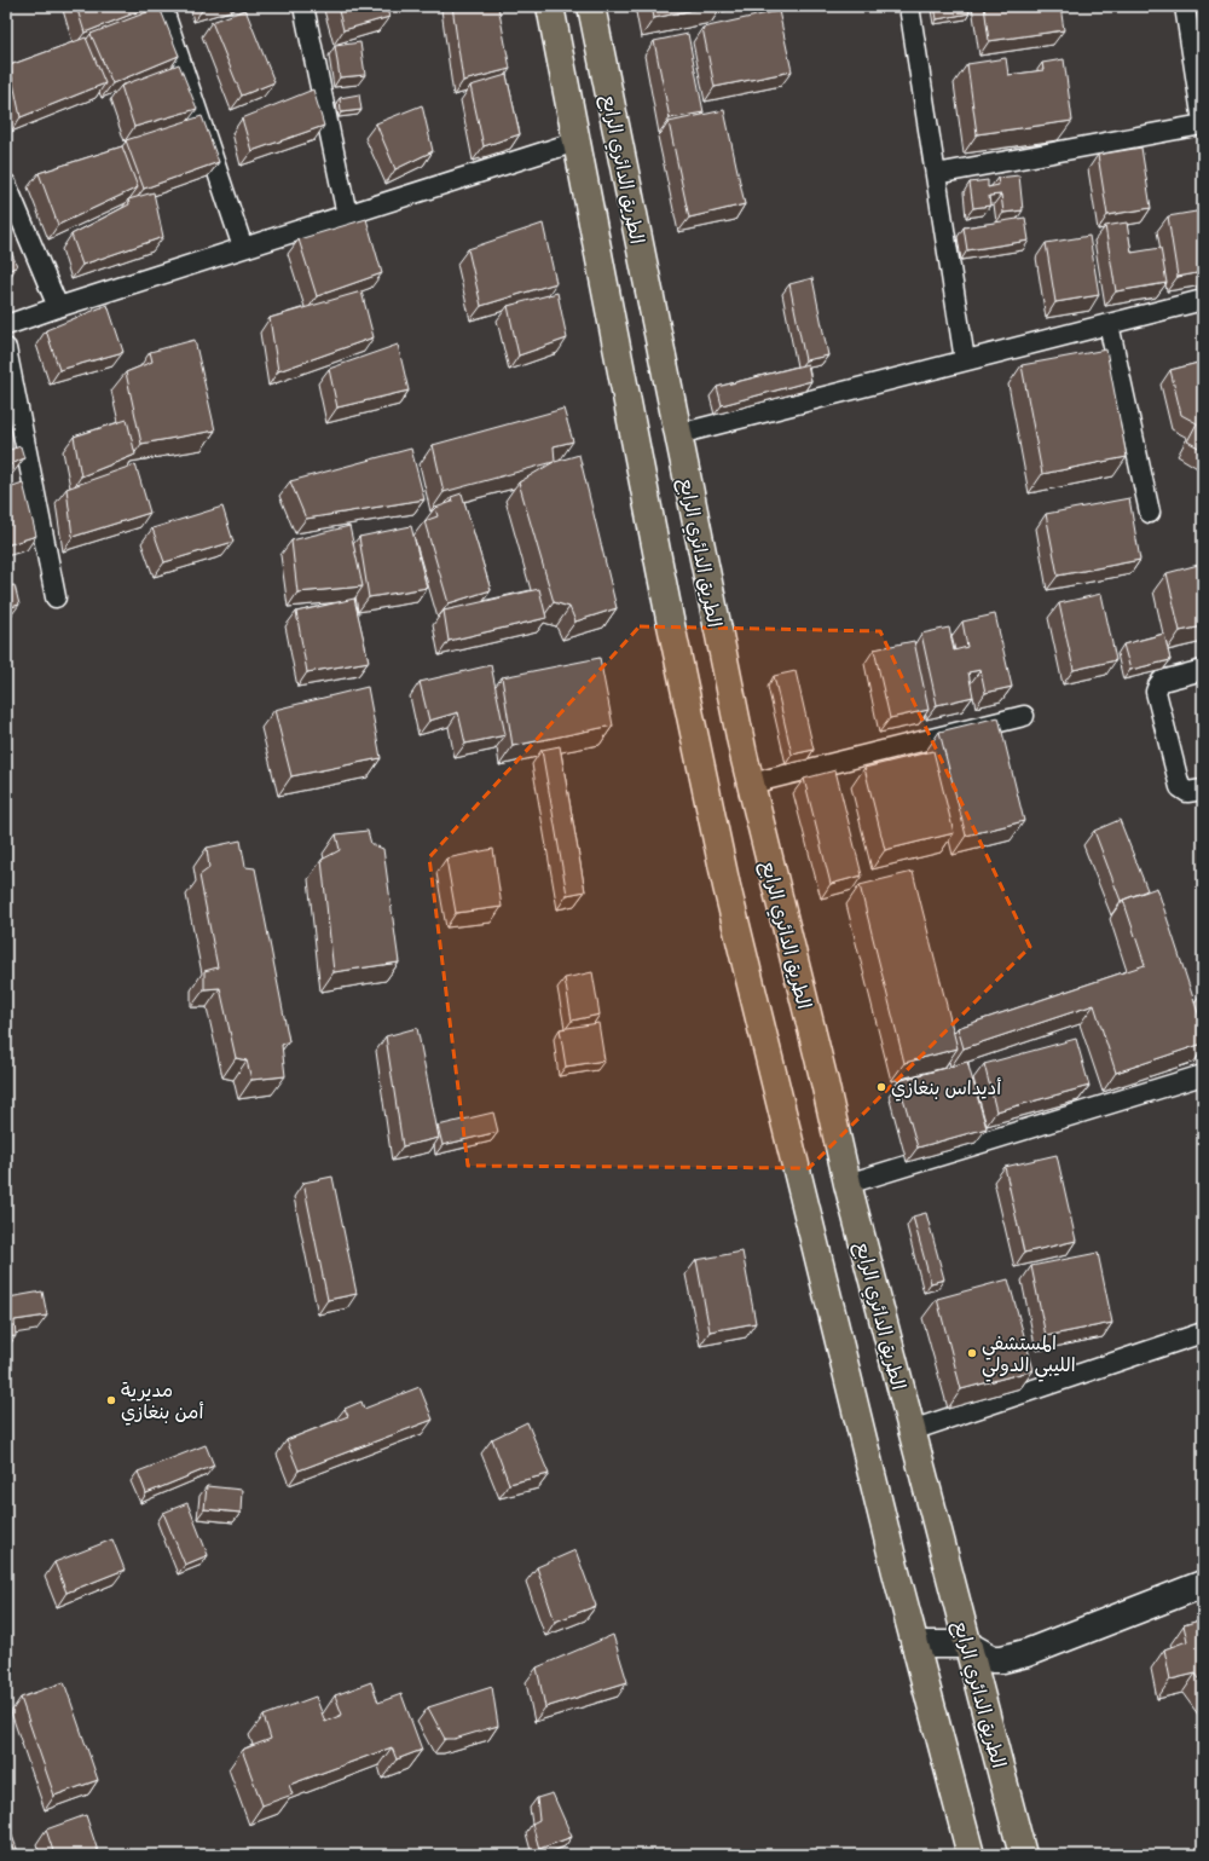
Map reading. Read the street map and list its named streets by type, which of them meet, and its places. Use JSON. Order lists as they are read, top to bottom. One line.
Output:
{"streets":{"main road":["الطريق الدائري الرابع"]},"places":["أديداس بنغازي","المستشفي الليبي الدولي","مديرية أمن بنغازي"]}
